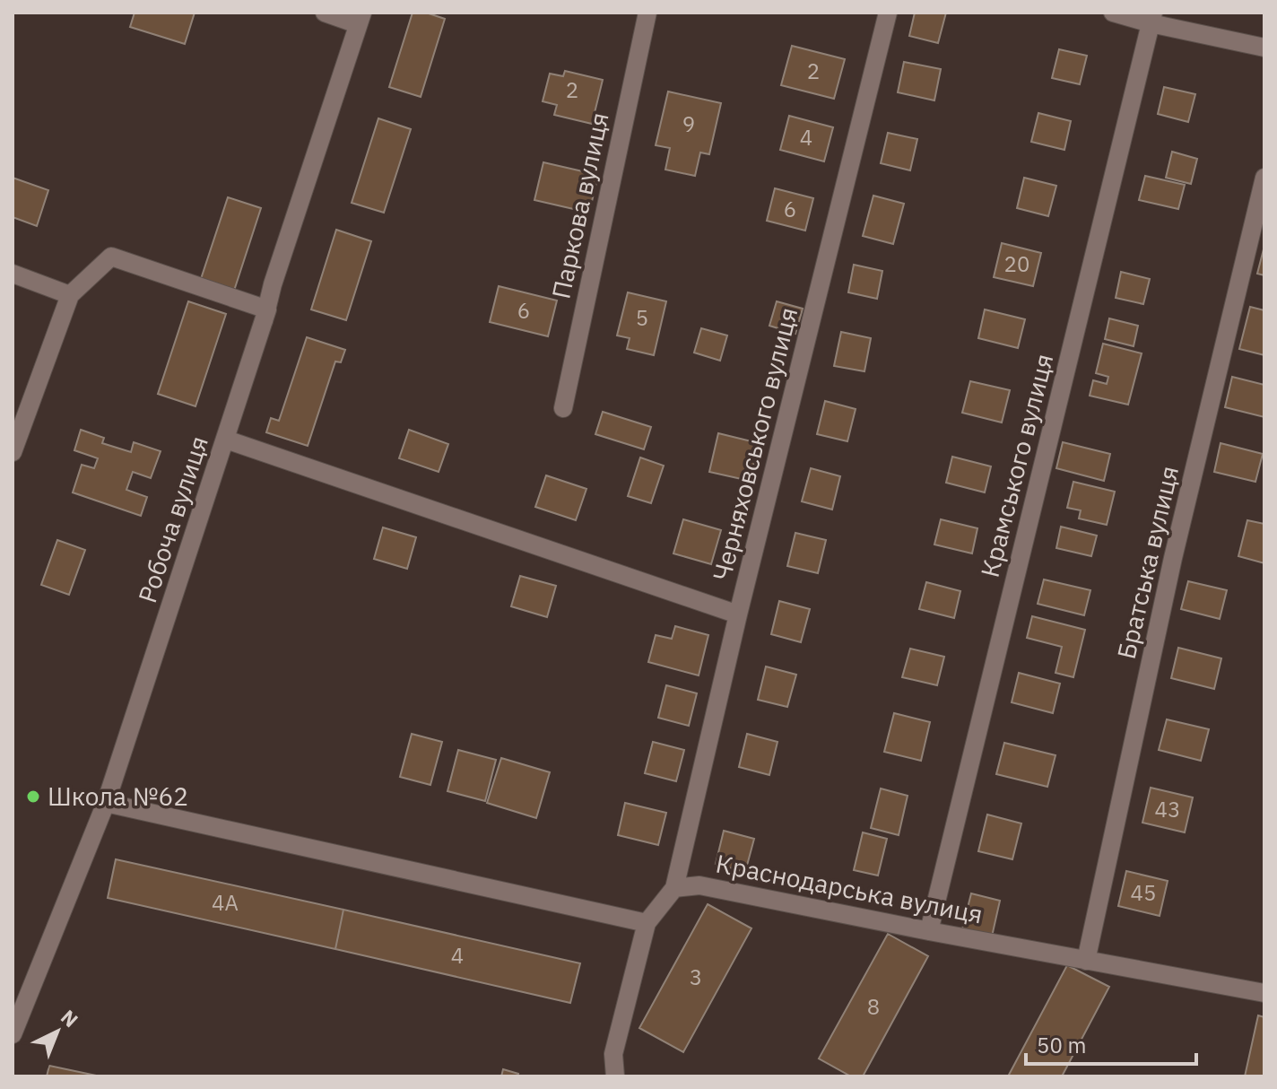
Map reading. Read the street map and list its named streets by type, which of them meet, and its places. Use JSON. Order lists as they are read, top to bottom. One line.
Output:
{"streets":{"street":["Паркова вулиця","Черняховського вулиця","Крамського вулиця","Робоча вулиця","Братська вулиця","Краснодарська вулиця"]},"crossings":[["Черняховського вулиця","Краснодарська вулиця"],["Крамського вулиця","Краснодарська вулиця"],["Братська вулиця","Краснодарська вулиця"]],"places":["Школа №62"],"house_numbers":["2","2","9","4","6","20","6","5","43","45","4А","4","3","8"],"scale_bar":"50 m","north":"top right"}
